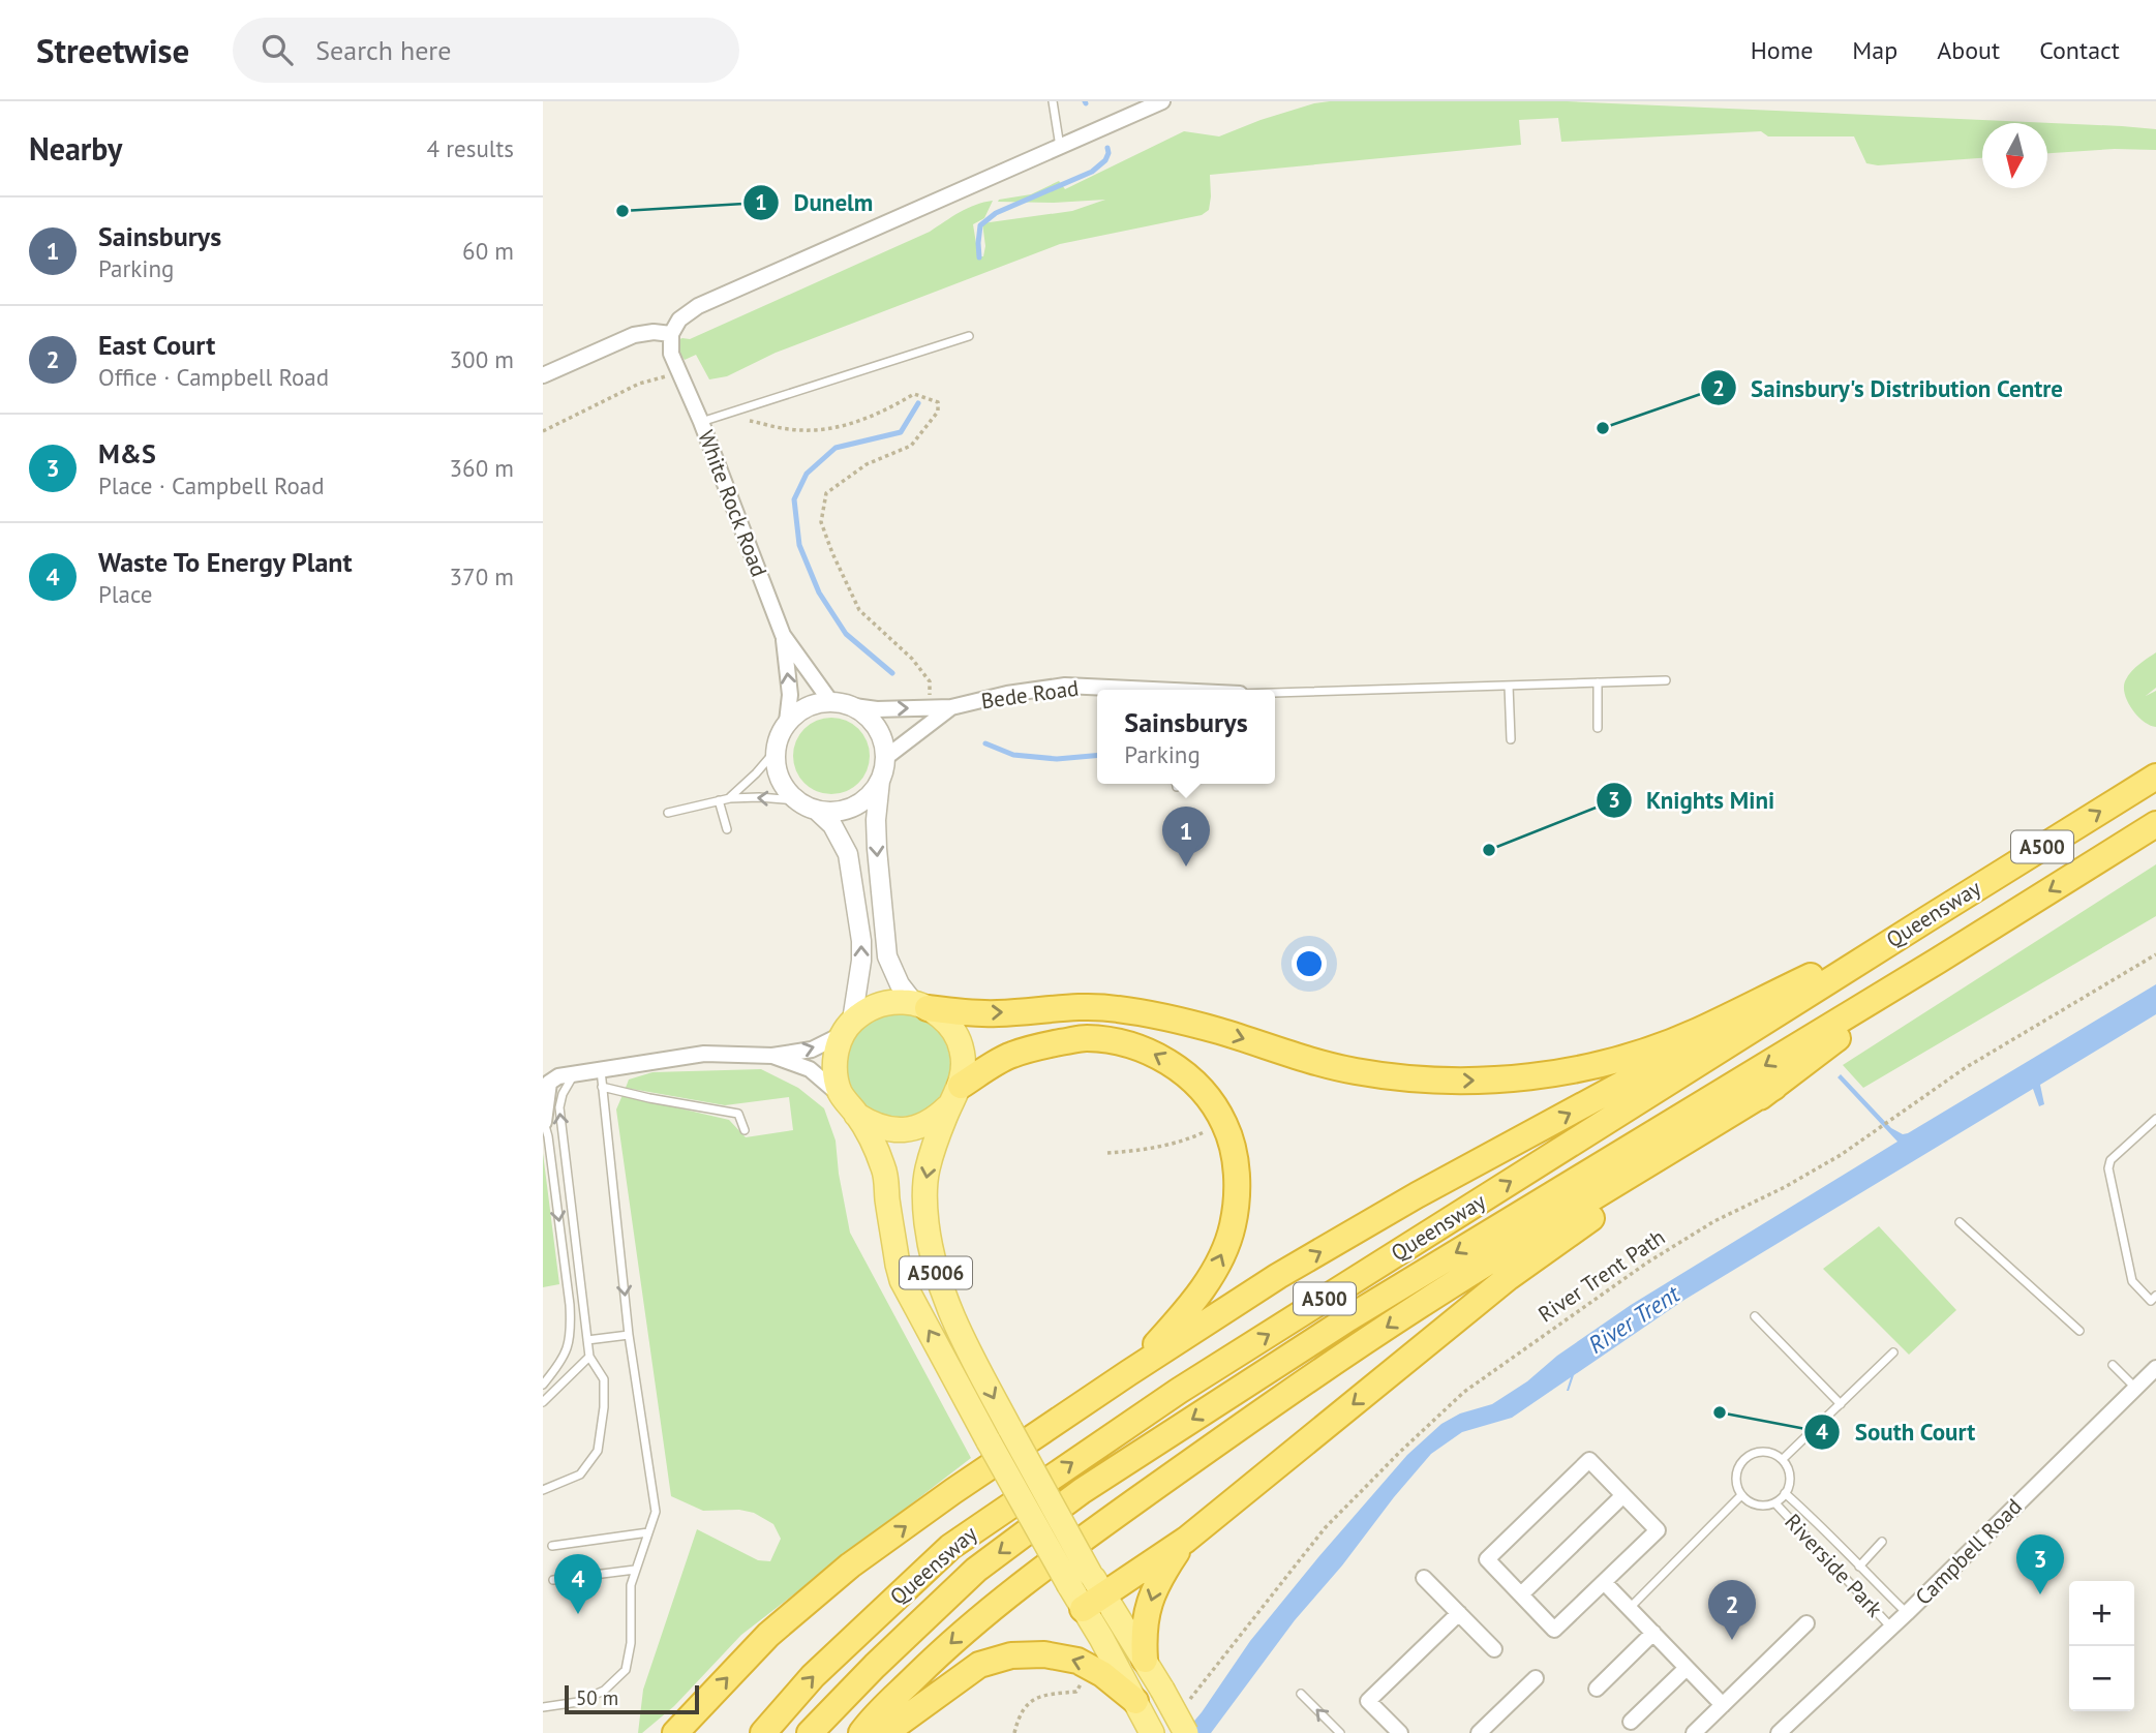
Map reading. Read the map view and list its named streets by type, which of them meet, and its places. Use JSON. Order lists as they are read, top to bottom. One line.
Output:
{"streets":{"highway":["A500","Queensway"],"main road":["A5006"],"street":["White Rock Road","Bede Road","Campbell Road"],"lane":["Riverside Park"],"path":["River Trent Path"]},"crossings":[["White Rock Road","Bede Road"],["Campbell Road","Riverside Park"]],"water":["River Trent"],"places":["Dunelm","Sainsbury's Distribution Centre","Knights Mini","South Court"],"scale_bar":"50 m","north":"bottom","page":{"header":"Streetwise","search":"Search here","nav":["Home","Map","About","Contact"],"heading":["Nearby","4 results"],"list":[{"mark":"1","name":"Sainsburys","note":"Parking","value":"60 m"},{"mark":"2","name":"East Court","note":"Office · Campbell Road","value":"300 m"},{"mark":"3","name":"M&S","note":"Place · Campbell Road","value":"360 m"},{"mark":"4","name":"Waste To Energy Plant","note":"Place","value":"370 m"}],"popup":["Sainsburys","Parking"],"pins":["1","3","4","2"],"map_buttons":["+","−"],"scale":"50 m"}}
